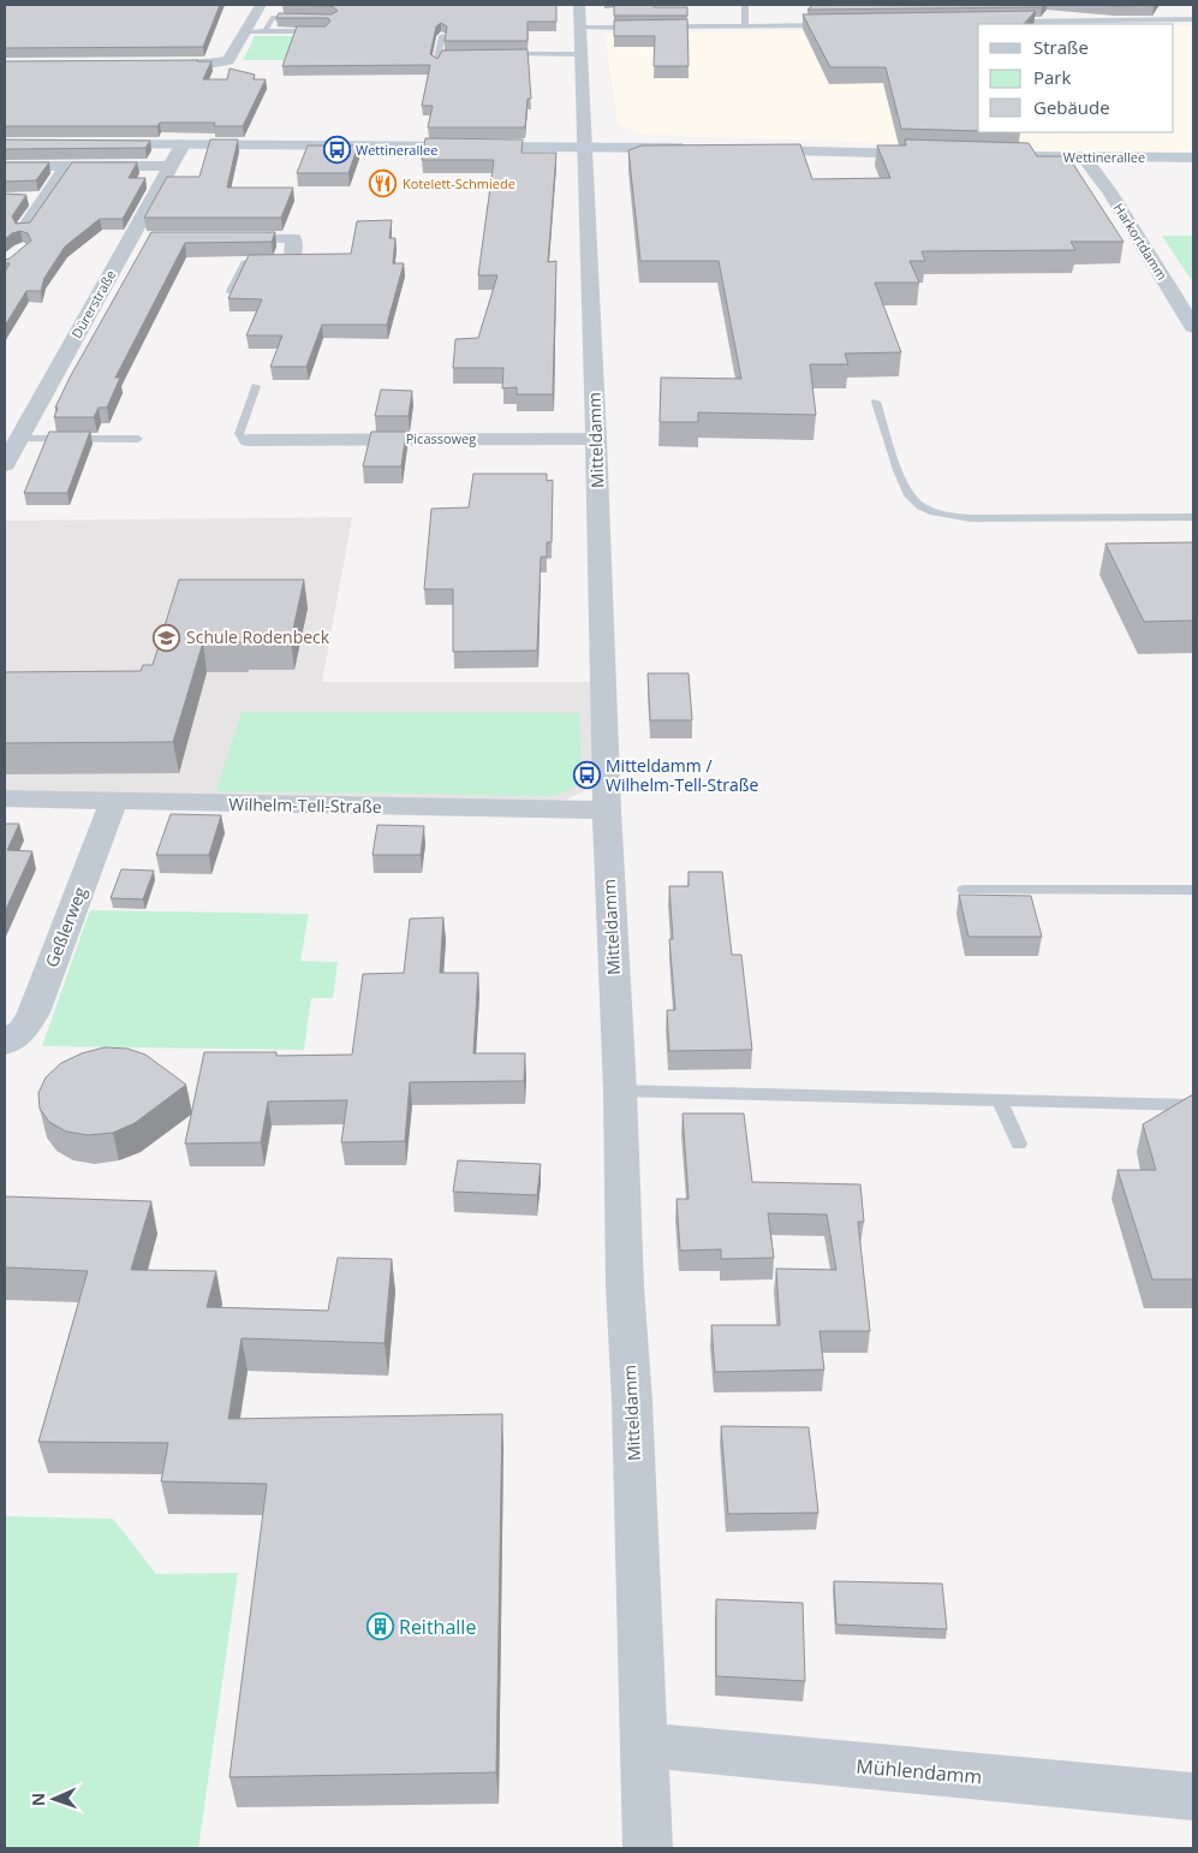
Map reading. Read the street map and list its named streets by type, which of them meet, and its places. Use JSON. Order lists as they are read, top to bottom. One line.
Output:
{"streets":{"street":["Wettinerallee","Harkortdamm","Dürerstraße","Picassoweg","Mitteldamm","Wilhelm-Tell-Straße","Geßlerweg","Mühlendamm"]},"crossings":[["Wettinerallee","Harkortdamm"],["Picassoweg","Mitteldamm"],["Mitteldamm","Wilhelm-Tell-Straße"],["Mitteldamm","Mühlendamm"],["Wilhelm-Tell-Straße","Geßlerweg"]],"places":{"bus stop":["Wettinerallee","Mitteldamm / Wilhelm-Tell-Straße"],"restaurant":["Kotelett-Schmiede"],"school or university":["Schule Rodenbeck"],"building":["Reithalle"]},"legend":["Straße","Park","Gebäude"],"north":"left"}
